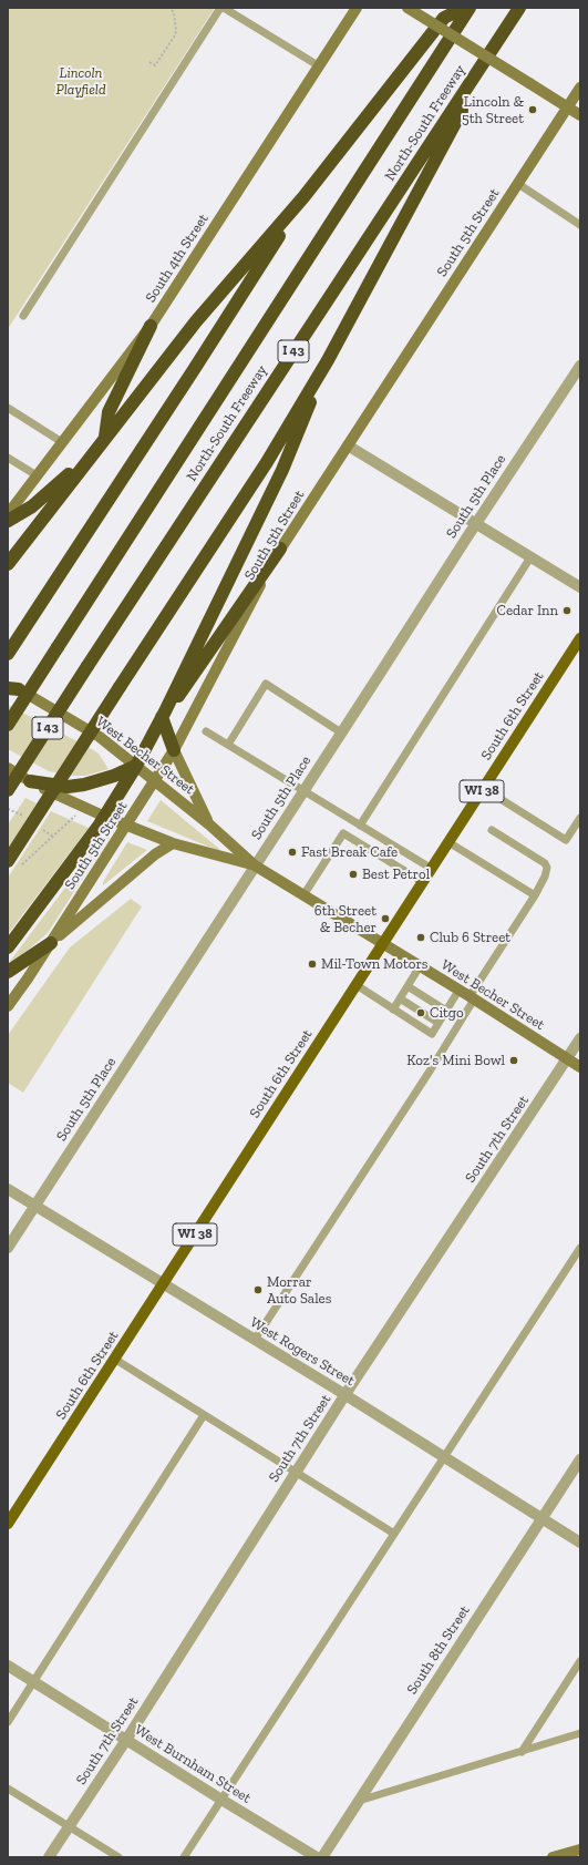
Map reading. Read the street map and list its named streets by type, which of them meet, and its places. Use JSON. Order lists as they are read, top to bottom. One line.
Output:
{"streets":{"highway":["North-South Freeway","I 43"],"main road":["South 6th Street","WI 38"],"street":["South 5th Street","South 4th Street","South 5th Place","West Becher Street","South 7th Street","West Rogers Street","South 8th Street","West Burnham Street"]},"crossings":[["South 5th Street","West Becher Street"],["South 5th Place","West Becher Street"],["South 5th Place","West Rogers Street"],["South 6th Street","West Becher Street"],["South 6th Street","West Rogers Street"],["West Becher Street","South 7th Street"],["South 7th Street","West Rogers Street"],["South 7th Street","West Burnham Street"],["West Rogers Street","South 8th Street"]],"parks":["Lincoln Playfield"],"places":["Lincoln & 5th Street","Cedar Inn","Fast Break Cafe","Best Petrol","6th Street & Becher","Club 6 Street","Mil-Town Motors","Citgo","Koz's Mini Bowl","Morrar Auto Sales"]}
